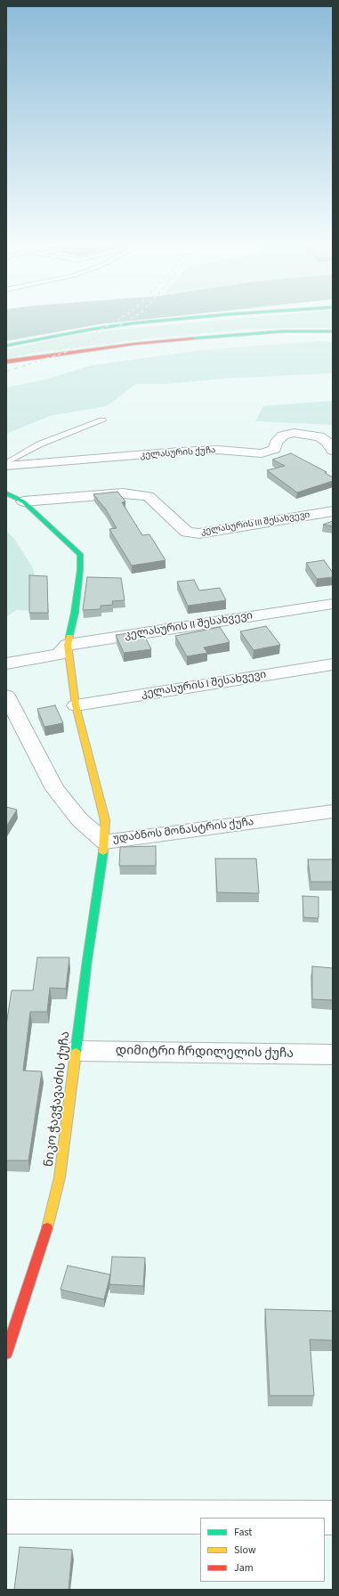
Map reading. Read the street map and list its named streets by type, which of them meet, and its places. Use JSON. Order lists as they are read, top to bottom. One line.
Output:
{"streets":{"main road":["ნიკო ჭავჭავაძის ქუჩა"],"street":["კელასურის ქუჩა","კელასურის III შესახვევი","კელასურის II შესახვევი","კელასურის I შესახვევი","უდაბნოს მონასტრის ქუჩა","დიმიტრი ჩრდილელის ქუჩა"]},"crossings":[["კელასურის II შესახვევი","ნიკო ჭავჭავაძის ქუჩა"],["კელასურის I შესახვევი","ნიკო ჭავჭავაძის ქუჩა"],["უდაბნოს მონასტრის ქუჩა","ნიკო ჭავჭავაძის ქუჩა"],["დიმიტრი ჩრდილელის ქუჩა","ნიკო ჭავჭავაძის ქუჩა"]],"legend":["Fast","Slow","Jam"]}
